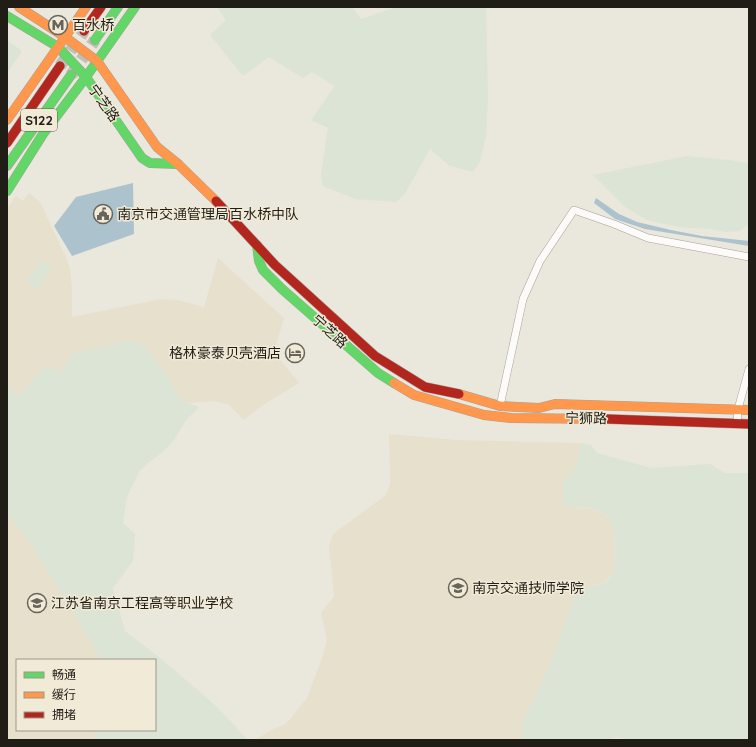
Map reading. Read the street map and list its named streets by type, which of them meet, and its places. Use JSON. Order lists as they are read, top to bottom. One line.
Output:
{"streets":{"main road":["宁芝路","S122","宁狮路"]},"crossings":[["宁芝路","宁狮路"]],"places":{"metro station":["百水桥"],"public building":["南京市交通管理局百水桥中队"],"hotel":["格林豪泰贝壳酒店"],"school or university":["南京交通技师学院","江苏省南京工程高等职业学校"]},"legend":["畅通","缓行","拥堵"]}
